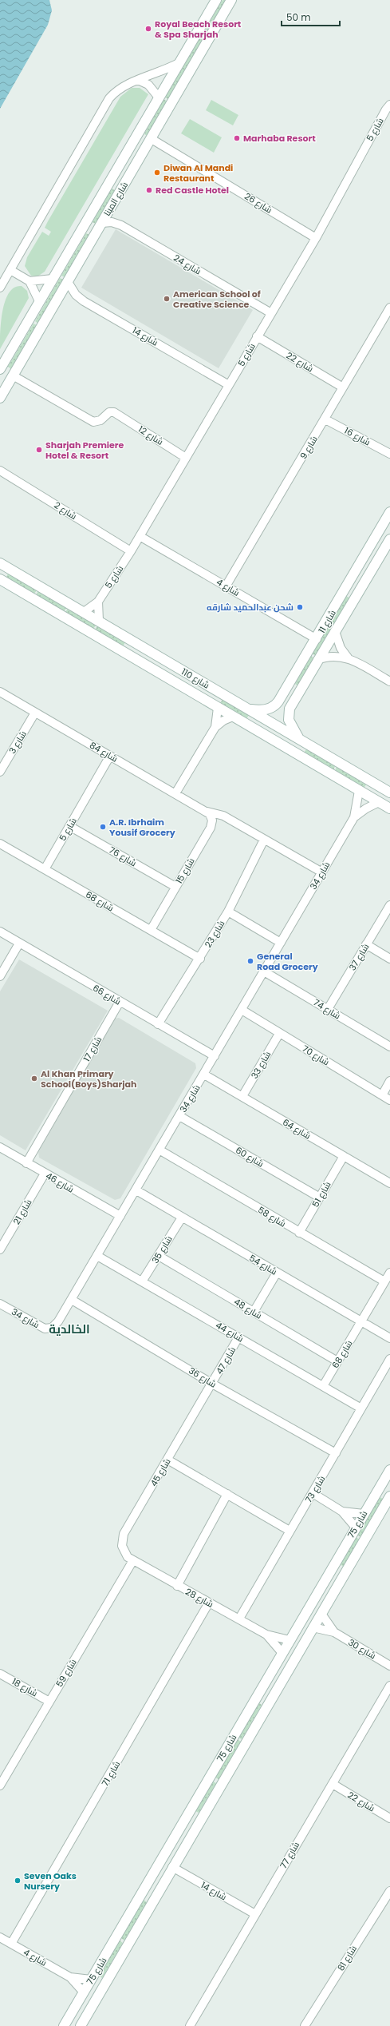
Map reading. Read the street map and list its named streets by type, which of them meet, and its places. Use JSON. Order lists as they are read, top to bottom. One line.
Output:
{"streets":{"main road":["شارع المينا","شارع 11","شارع 110","شارع 75"],"street":["شارع 5","شارع 26","شارع 24","شارع 14","شارع 22","شارع 12","شارع 16","شارع 9","شارع 2","شارع 4","شارع 3","شارع 84","شارع 76","شارع 15","شارع 34","شارع 68","شارع 23","شارع 37","شارع 66","شارع 74","شارع 17","شارع 70","شارع 33","شارع 64","شارع 60","شارع 46","شارع 51","شارع 21","شارع 58","شارع 35","شارع 54","شارع 48","شارع 44","شارع 47","شارع 36","شارع 45","شارع 73","شارع 28","شارع 30","شارع 59","شارع 18","شارع 71","شارع 77","شارع 81"]},"crossings":[["شارع 5","شارع 26"],["شارع 5","شارع 24"],["شارع 5","شارع 14"],["شارع 5","شارع 22"],["شارع 5","شارع 12"],["شارع 5","شارع 2"],["شارع 5","شارع 4"],["شارع 5","شارع 110"],["شارع 5","شارع 84"],["شارع 5","شارع 76"],["شارع 5","شارع 68"],["شارع المينا","شارع 26"],["شارع المينا","شارع 24"],["شارع المينا","شارع 14"],["شارع المينا","شارع 12"],["شارع 14","شارع 75"],["شارع 14","شارع 77"],["شارع 22","شارع 9"],["شارع 22","شارع 77"],["شارع 16","شارع 9"],["شارع 9","شارع 4"],["شارع 4","شارع 11"],["شارع 4","شارع 75"],["شارع 4","شارع 71"],["شارع 11","شارع 110"],["شارع 110","شارع 34"],["شارع 3","شارع 84"],["شارع 84","شارع 15"],["شارع 84","شارع 34"],["شارع 84","شارع 23"],["شارع 76","شارع 15"],["شارع 15","شارع 68"],["شارع 34","شارع 66"],["شارع 34","شارع 74"],["شارع 34","شارع 70"],["شارع 34","شارع 64"],["شارع 34","شارع 60"],["شارع 34","شارع 46"],["شارع 34","شارع 58"],["شارع 34","شارع 54"],["شارع 34","شارع 44"],["شارع 34","شارع 36"],["شارع 68","شارع 23"],["شارع 68","شارع 58"],["شارع 68","شارع 54"],["شارع 68","شارع 48"],["شارع 68","شارع 44"],["شارع 23","شارع 66"],["شارع 37","شارع 74"],["شارع 66","شارع 17"],["شارع 17","شارع 46"],["شارع 70","شارع 33"],["شارع 33","شارع 64"],["شارع 64","شارع 51"],["شارع 60","شارع 51"],["شارع 46","شارع 21"],["شارع 51","شارع 58"],["شارع 35","شارع 54"],["شارع 35","شارع 48"],["شارع 35","شارع 44"],["شارع 44","شارع 47"],["شارع 44","شارع 73"],["شارع 47","شارع 36"],["شارع 47","شارع 45"],["شارع 36","شارع 45"],["شارع 36","شارع 73"],["شارع 45","شارع 28"],["شارع 45","شارع 59"],["شارع 73","شارع 28"],["شارع 75","شارع 28"],["شارع 75","شارع 30"],["شارع 28","شارع 59"],["شارع 28","شارع 71"],["شارع 59","شارع 18"]],"districts":["الخالدية"],"places":["Royal Beach Resort & Spa Sharjah","Marhaba Resort","Diwan Al Mandi Restaurant","Red Castle Hotel","American School of Creative Science","Sharjah Premiere Hotel & Resort","شحن عبدالحميد شارقه","A.R. Ibrhaim Yousif Grocery","General Road Grocery","Al Khan Primary School(Boys)Sharjah","Seven Oaks Nursery"],"scale_bar":"50 m"}
